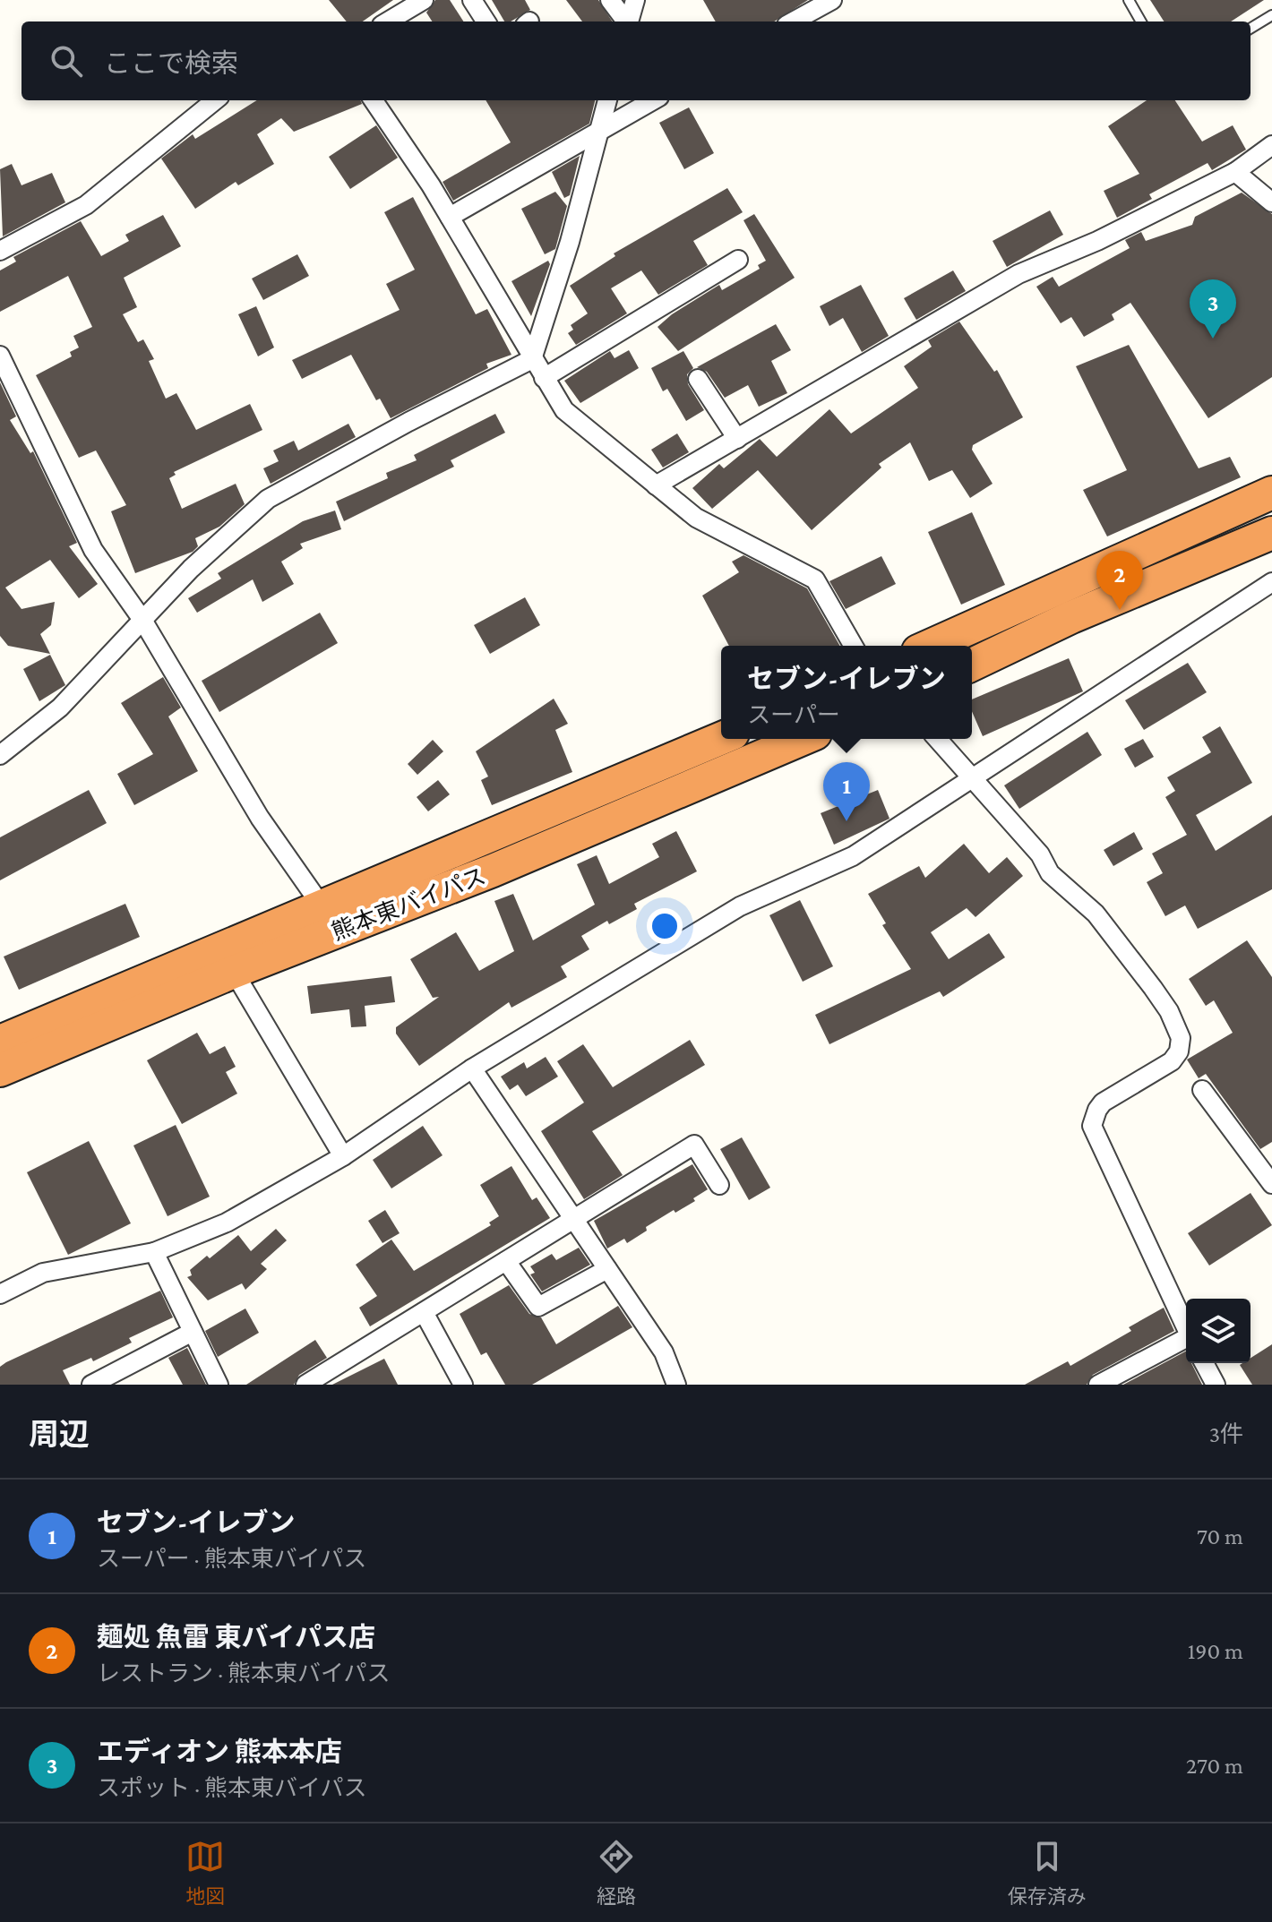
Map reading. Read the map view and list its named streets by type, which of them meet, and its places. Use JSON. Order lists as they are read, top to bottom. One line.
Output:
{"streets":{"highway":["熊本東バイパス"]},"page":{"search":"ここで検索","pins":["3","2","1"],"popup":["セブン-イレブン","スーパー"],"heading":["周辺","3件"],"list":[{"mark":"1","name":"セブン-イレブン","note":"スーパー · 熊本東バイパス","value":"70 m"},{"mark":"2","name":"麺処 魚雷 東バイパス店","note":"レストラン · 熊本東バイパス","value":"190 m"},{"mark":"3","name":"エディオン 熊本本店","note":"スポット · 熊本東バイパス","value":"270 m"}],"nav":["地図","経路","保存済み"]}}
